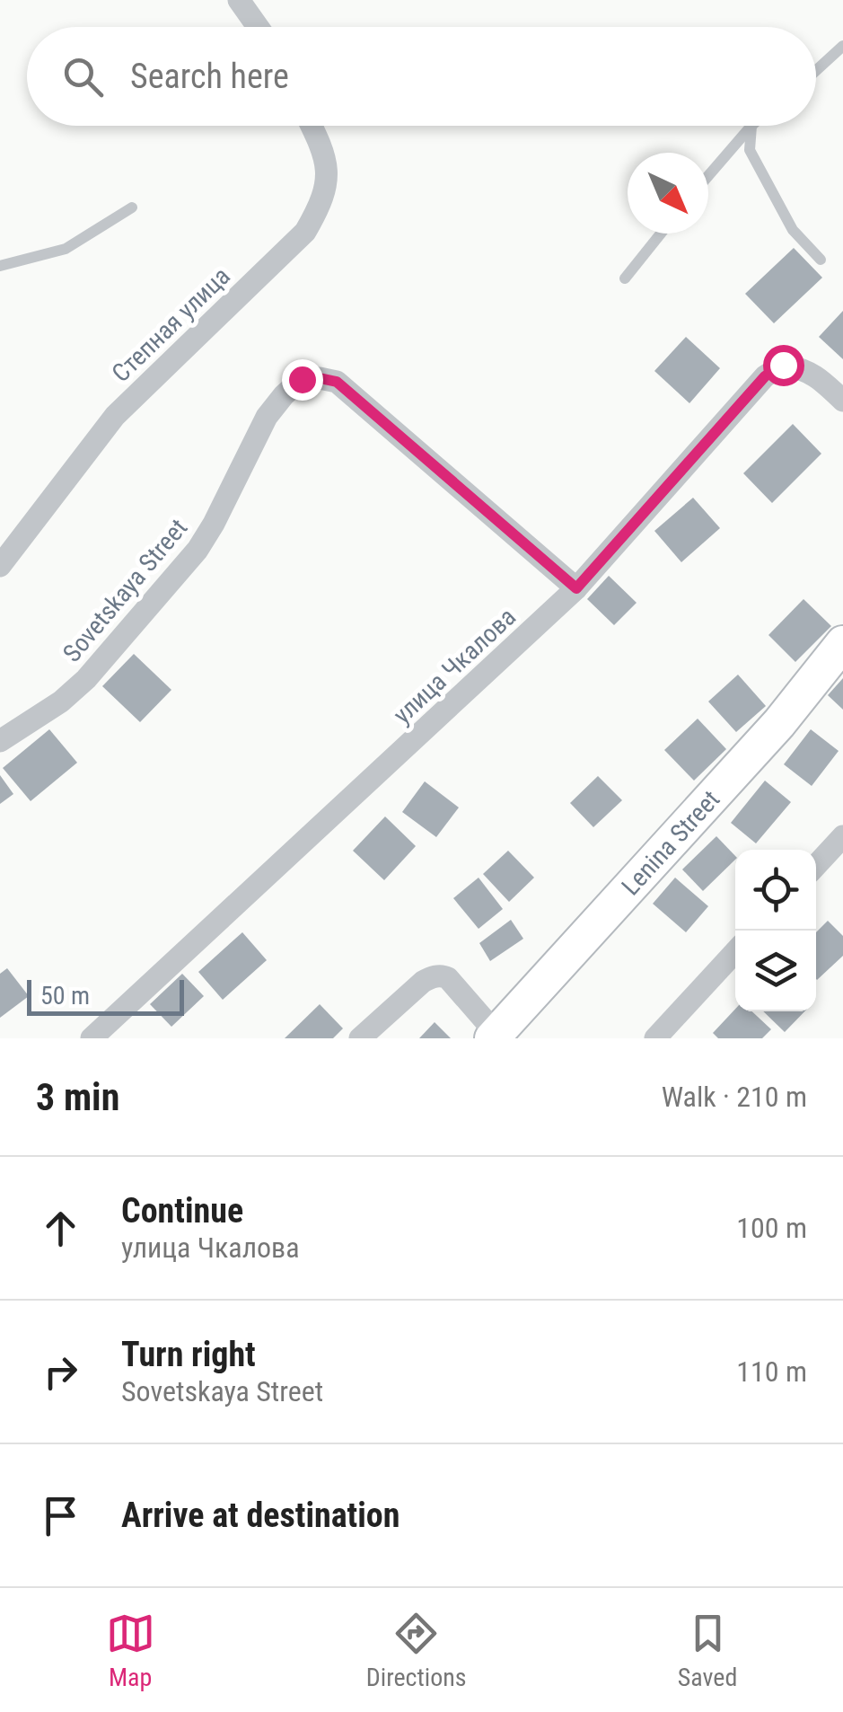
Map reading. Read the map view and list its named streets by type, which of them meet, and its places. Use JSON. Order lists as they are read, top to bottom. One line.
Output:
{"streets":{"main road":["Lenina Street"],"street":["Степная улица","Sovetskaya Street","улица Чкалова"]},"crossings":[["Sovetskaya Street","улица Чкалова"]],"scale_bar":"50 m","north":"bottom right","page":{"search":"Search here","scale":"50 m","heading":["3 min","Walk · 210 m"],"list":[["Continue","улица Чкалова","100 m"],["Turn right","Sovetskaya Street","110 m"],"Arrive at destination"],"nav":["Map","Directions","Saved"]}}
